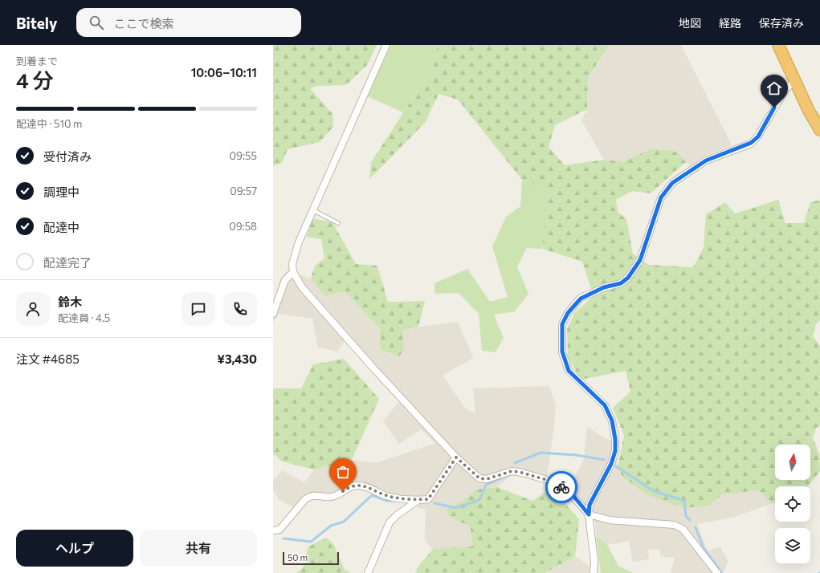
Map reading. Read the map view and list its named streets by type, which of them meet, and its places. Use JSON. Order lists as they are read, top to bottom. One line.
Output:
{"scale_bar":"50 m","north":"top","page":{"header":"Bitely","search":"ここで検索","nav":["地図","経路","保存済み"],"heading":["4 分","到着まで","10:06–10:11"],"panel":["鈴木","配達員 · 4.5","注文 #4685","¥3,430"],"bar":"配達中 · 510 m","list":[["受付済み","09:55"],["調理中","09:57"],["配達中","09:58"],"配達完了"],"buttons":["ヘルプ","共有"],"scale":"50 m"}}
